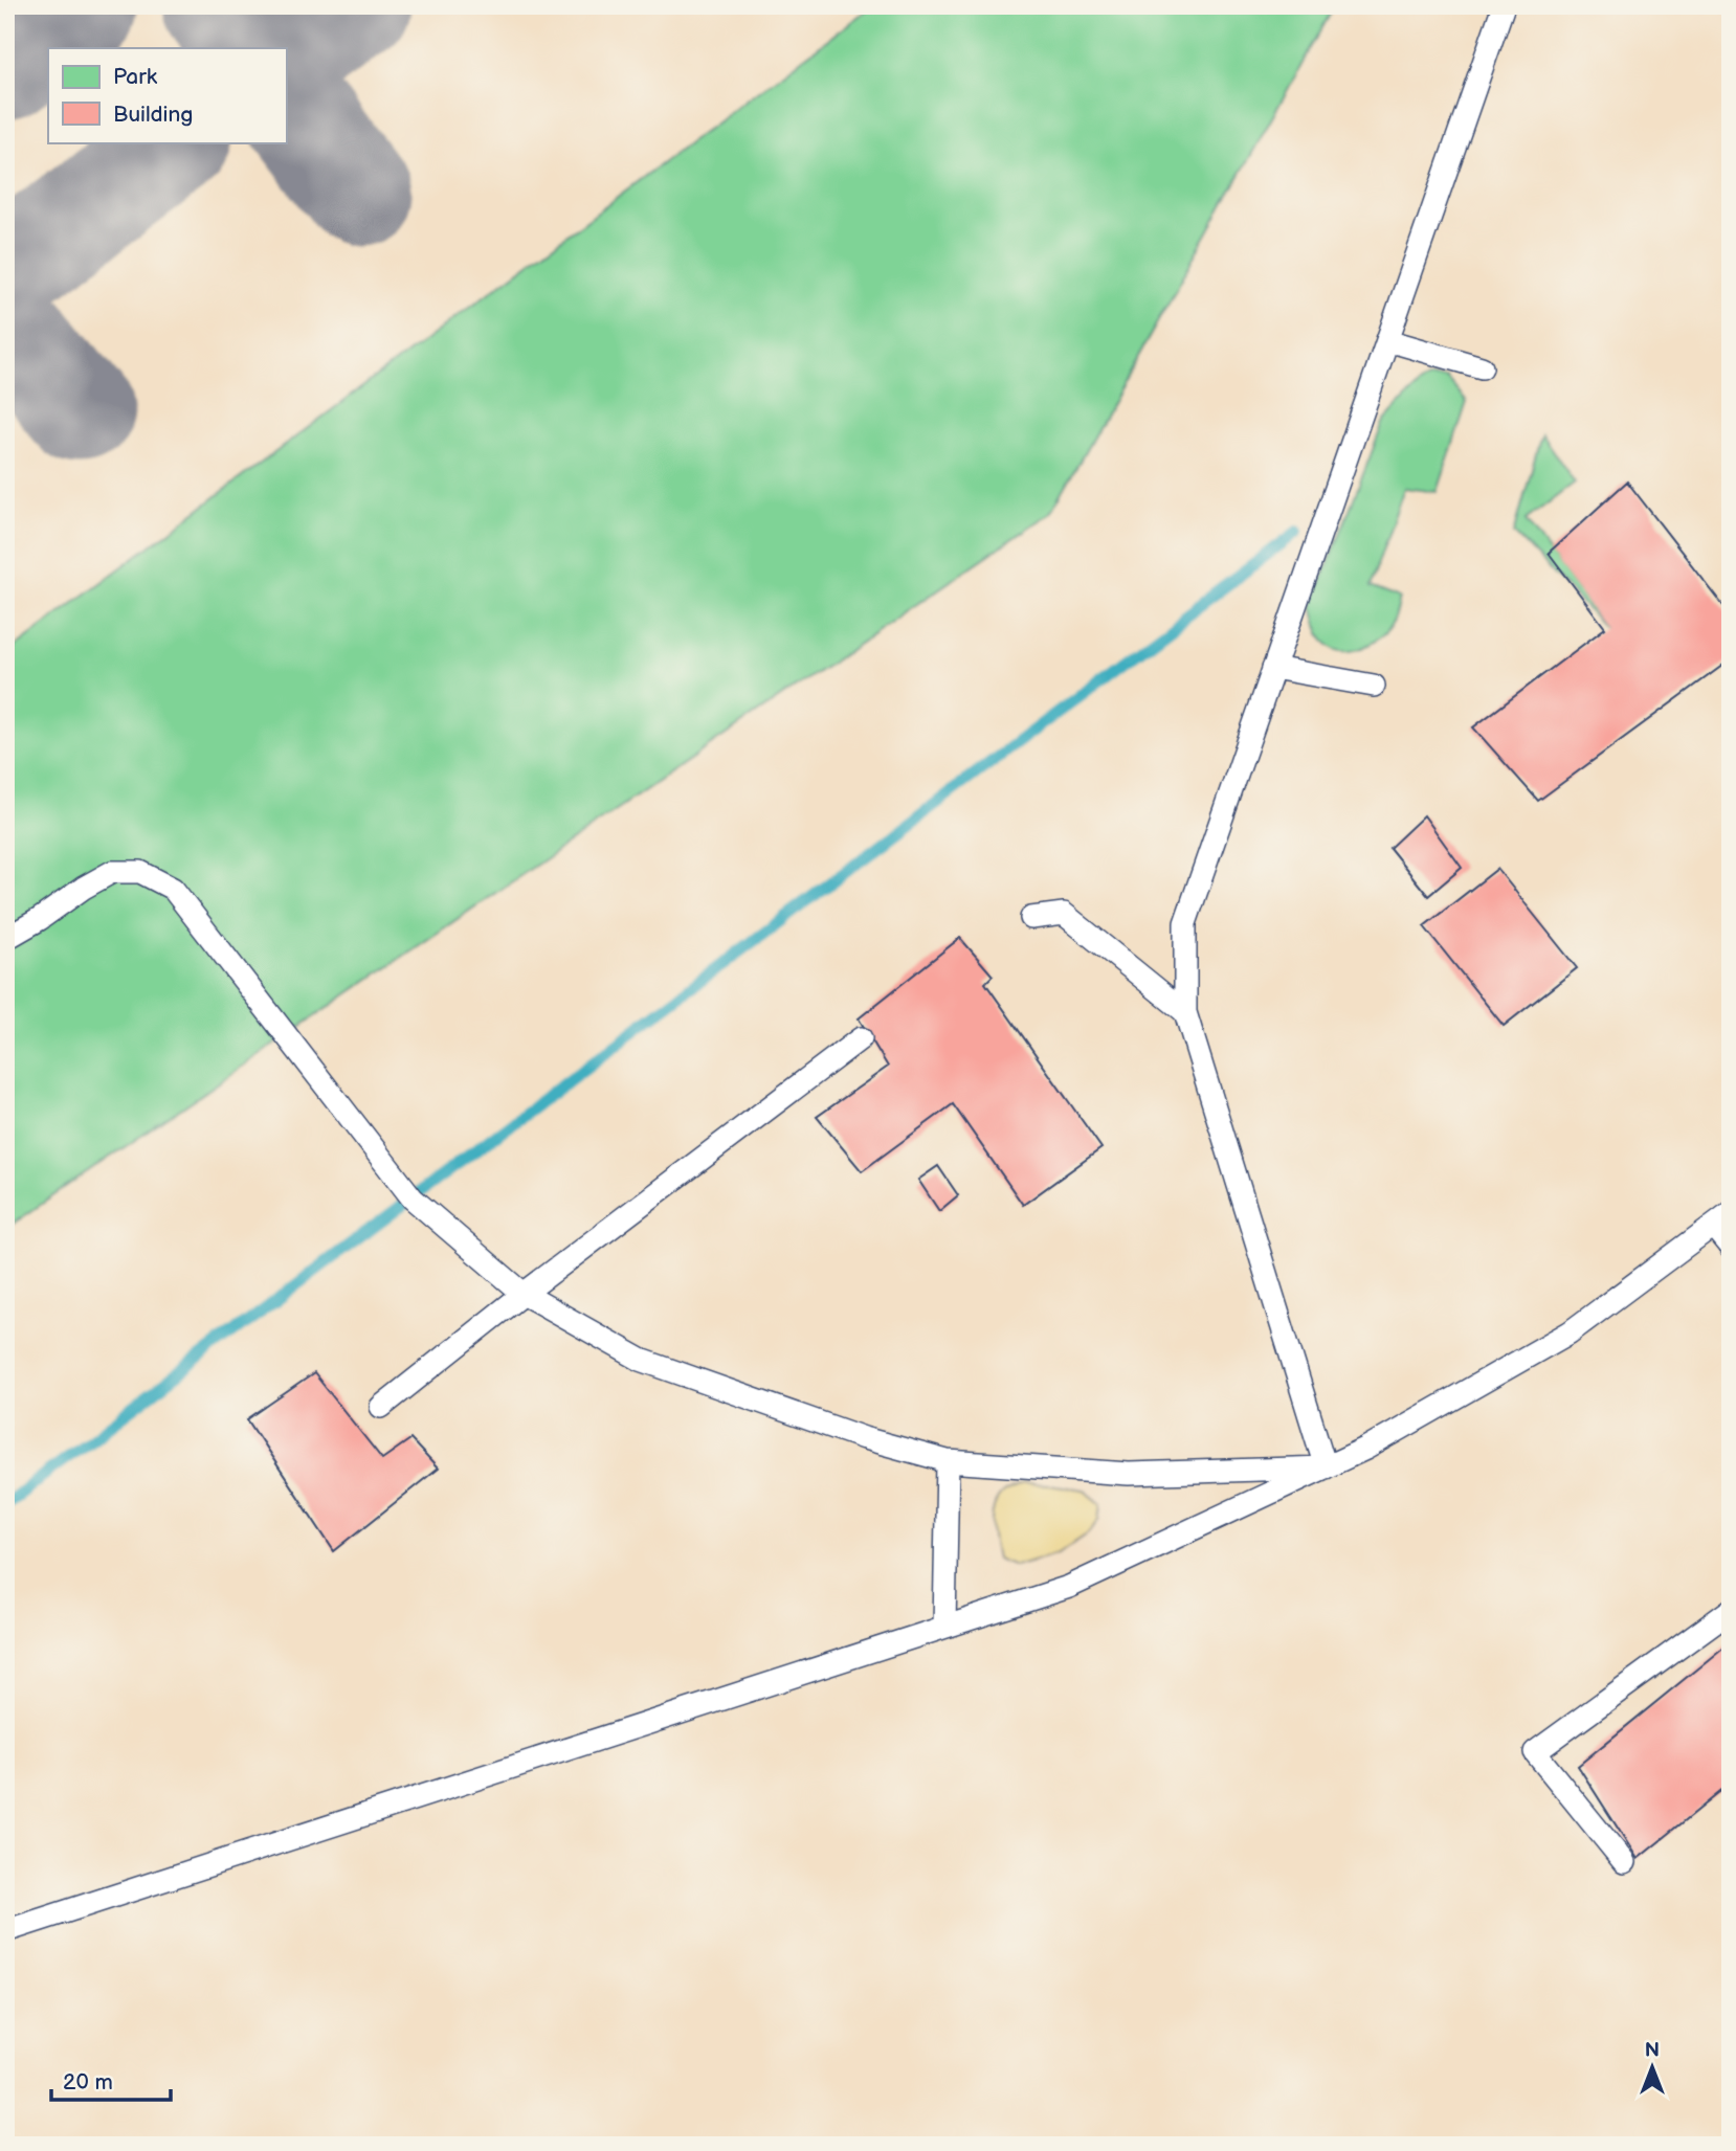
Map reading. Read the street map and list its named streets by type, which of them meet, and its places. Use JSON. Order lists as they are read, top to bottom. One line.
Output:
{"legend":["Park","Building"],"scale_bar":"20 m","north":"top"}
